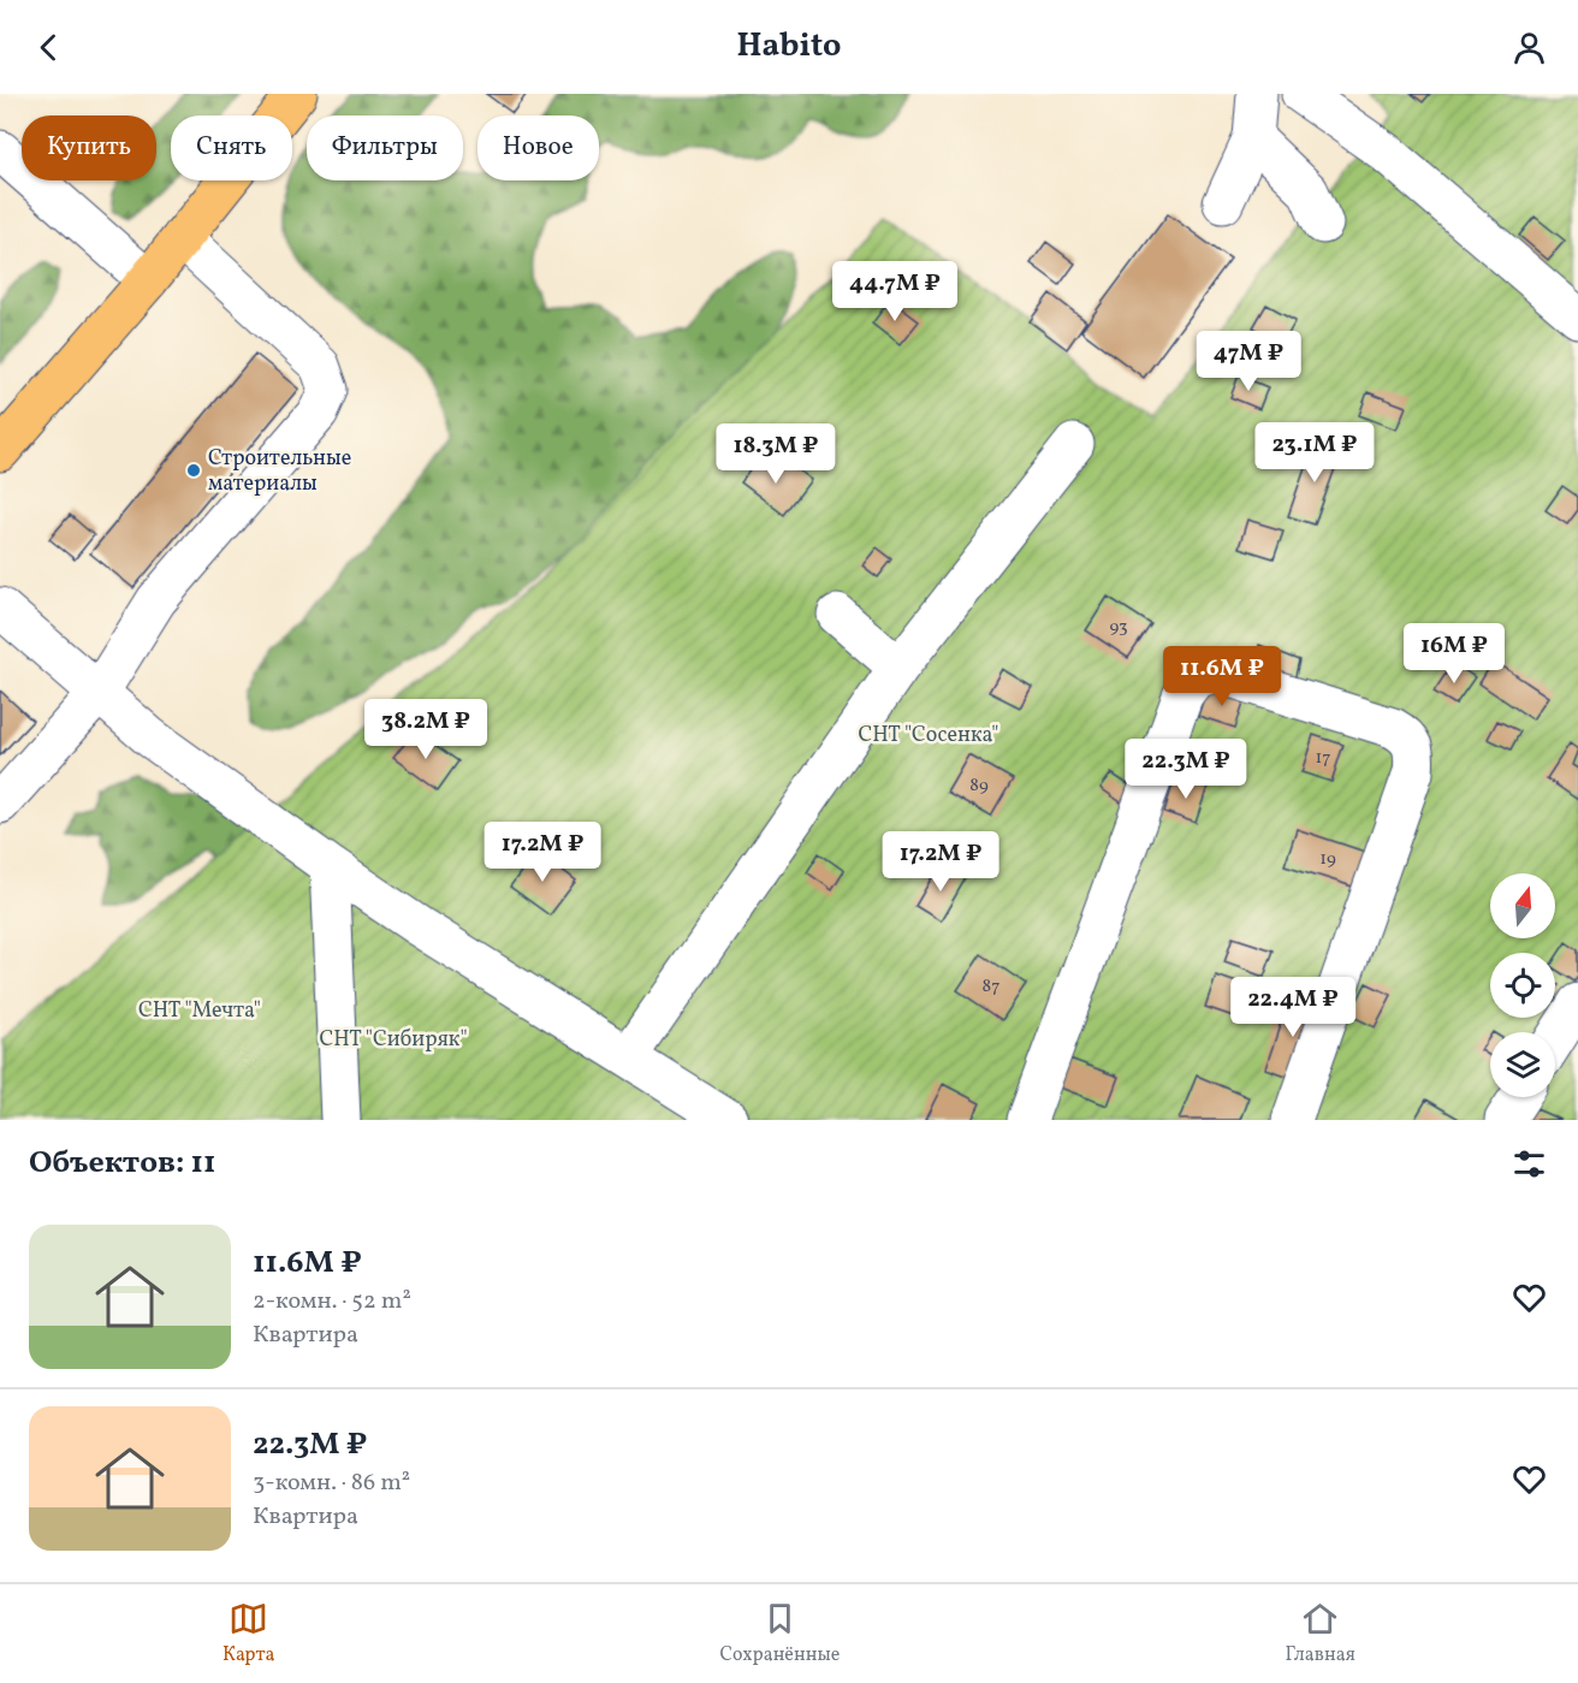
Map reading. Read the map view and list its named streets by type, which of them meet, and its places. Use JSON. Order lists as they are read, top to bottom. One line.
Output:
{"parks":["СНТ \"Сосенка\"","СНТ \"Мечта\"","СНТ \"Сибиряк\""],"places":["Строительные материалы"],"house_numbers":["93","17","89","19","87"],"north":"top","page":{"header":"Habito","chip":["Купить","Снять","Фильтры","Новое"],"price":["44.7M ₽","47M ₽","23.1M ₽","18.3M ₽","16M ₽","11.6M ₽","38.2M ₽","22.3M ₽","17.2M ₽","17.2M ₽","22.4M ₽"],"heading":"Объектов: 11","list":[{"name":"11.6M ₽","note":"2-комн. · 52 m² · Квартира"},{"name":"22.3M ₽","note":"3-комн. · 86 m² · Квартира"}],"tabs":["Карта","Сохранённые","Главная"]}}
